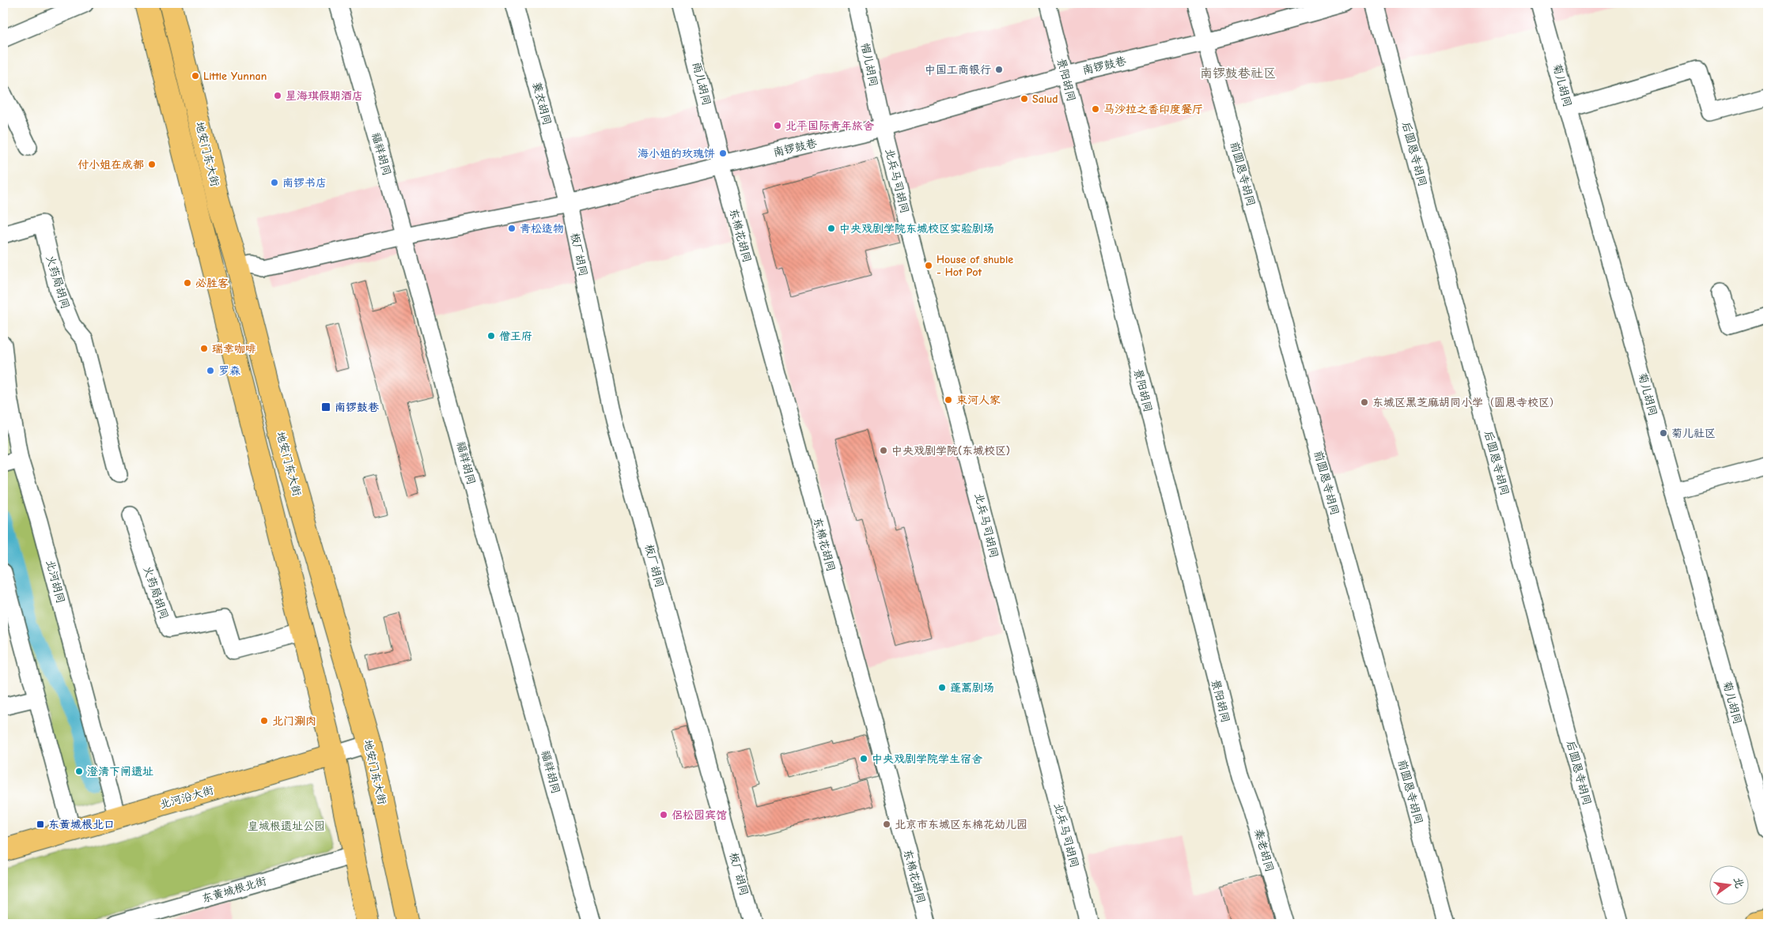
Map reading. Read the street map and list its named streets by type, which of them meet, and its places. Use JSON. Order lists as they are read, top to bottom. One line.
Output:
{"streets":{"main road":["地安门东大街","北河沿大街"],"street":["帽儿胡同","南锣鼓巷","景阳胡同","雨儿胡同","菊儿胡同","蓑衣胡同","福祥胡同","后圆恩寺胡同","前圆恩寺胡同","北兵马司胡同","东棉花胡同","板厂胡同","火药局胡同","北河胡同","秦老胡同","东黄城根北街"]},"crossings":[["帽儿胡同","南锣鼓巷"],["帽儿胡同","北兵马司胡同"],["南锣鼓巷","景阳胡同"],["南锣鼓巷","雨儿胡同"],["南锣鼓巷","蓑衣胡同"],["南锣鼓巷","地安门东大街"],["南锣鼓巷","福祥胡同"],["南锣鼓巷","前圆恩寺胡同"],["南锣鼓巷","北兵马司胡同"],["南锣鼓巷","东棉花胡同"],["南锣鼓巷","板厂胡同"],["景阳胡同","秦老胡同"],["雨儿胡同","东棉花胡同"],["蓑衣胡同","板厂胡同"],["地安门东大街","火药局胡同"],["地安门东大街","北河沿大街"],["地安门东大街","东黄城根北街"],["北河胡同","北河沿大街"]],"districts":["南锣鼓巷社区"],"parks":["皇城根遗址公园"],"places":{"other":["中国工商银行","Little Yunnan","星海琪假期酒店","Salud","马沙拉之香印度餐厅","北平国际青年旅舍","海小姐的玫瑰饼","付小姐在成都","南锣书店","青松造物","中央戏剧学院东城校区实验剧场","House of shuble - Hot Pot","必胜客","僧王府","瑞幸咖啡","罗森","束河人家","东城区黑芝麻胡同小学（圆恩寺校区）","菊儿社区","中央戏剧学院(东城校区)","蓬蒿剧场","北门涮肉","中央戏剧学院学生宿舍","澄清下闸遗址","侣松园宾馆","北京市东城区东棉花幼儿园"],"transit":["南锣鼓巷","东黄城根北口"]},"north":"right"}
